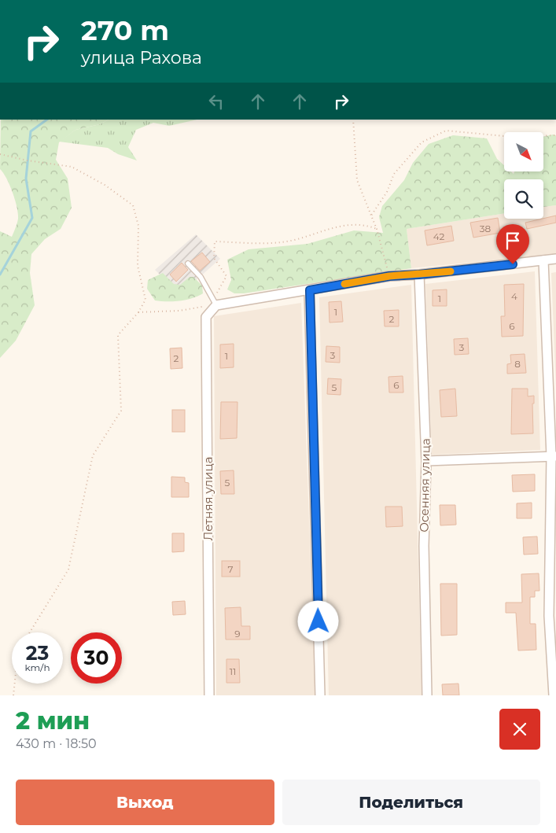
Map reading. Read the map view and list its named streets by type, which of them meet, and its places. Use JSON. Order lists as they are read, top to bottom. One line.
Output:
{"streets":{"street":["Осенняя улица","Летняя улица"]},"house_numbers":["38","42","4","1","1","2","6","3","3","1","2","8","6","5","5","7","9","11"],"north":"bottom right","page":{"turn":["270 m","улица Рахова"],"speed":"23 km/h","limit":"30","heading":["2 мин","430 m · 18:50"],"buttons":["Выход","Поделиться"]}}
